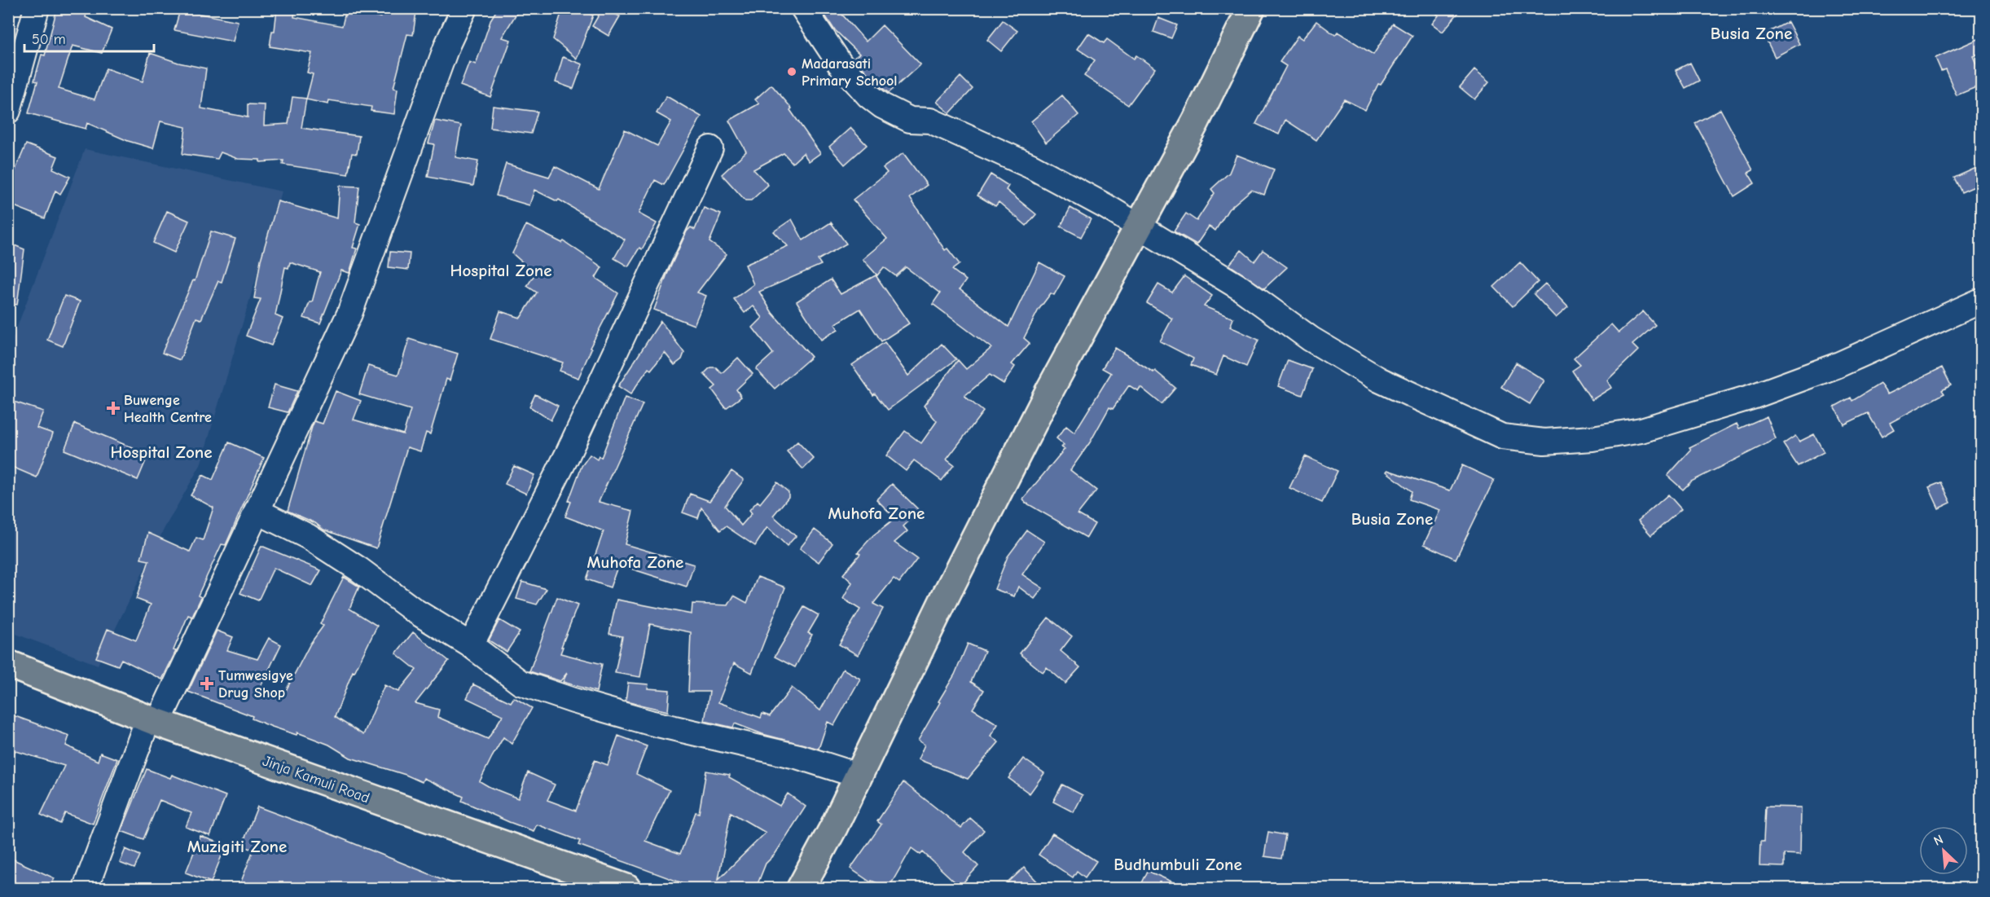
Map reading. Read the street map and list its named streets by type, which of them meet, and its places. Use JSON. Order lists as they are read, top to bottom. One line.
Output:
{"streets":{"main road":["Jinja Kamuli Road"]},"districts":["Busia Zone","Hospital Zone","Hospital Zone","Muhofa Zone","Busia Zone","Muhofa Zone","Muzigiti Zone","Budhumbuli Zone"],"places":{"other":["Madarasati Primary School"],"health":["Buwenge Health Centre","Tumwesigye Drug Shop"]},"scale_bar":"50 m","north":"top left"}
